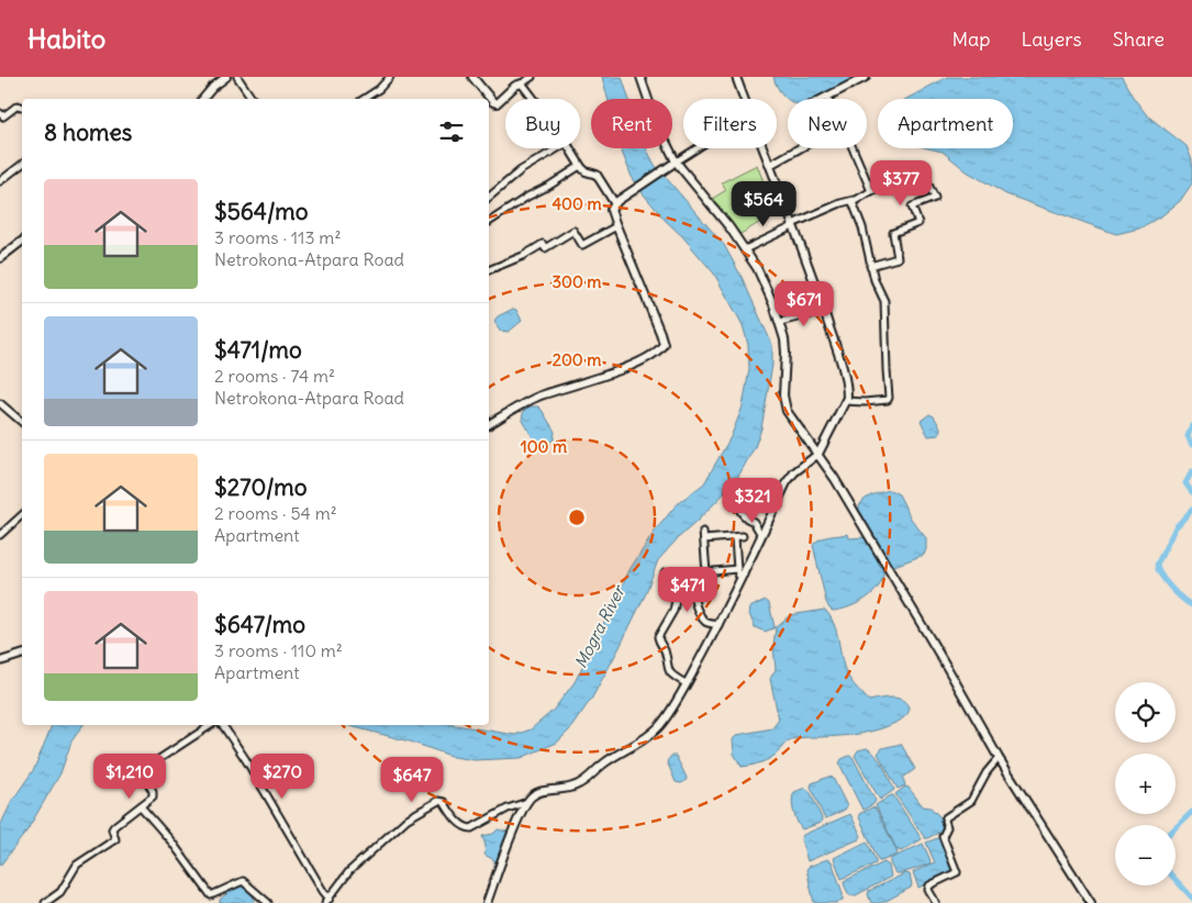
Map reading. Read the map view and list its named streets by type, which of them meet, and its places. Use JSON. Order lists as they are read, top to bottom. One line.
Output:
{"water":["Mogra River"],"page":{"header":"Habito","nav":["Map","Layers","Share"],"chip":["Buy","Rent","Filters","New","Apartment"],"heading":"8 homes","price":["$377","$564","$671","$321","$471","$1,210","$270","$647"],"list":[{"name":"$564/mo","note":"3 rooms · 113 m² · Netrokona-Atpara Road"},{"name":"$471/mo","note":"2 rooms · 74 m² · Netrokona-Atpara Road"},{"name":"$270/mo","note":"2 rooms · 54 m² · Apartment"},{"name":"$647/mo","note":"3 rooms · 110 m² · Apartment"}],"map_buttons":["+","−"]},"rings":["400 m","300 m","200 m","100 m"]}
